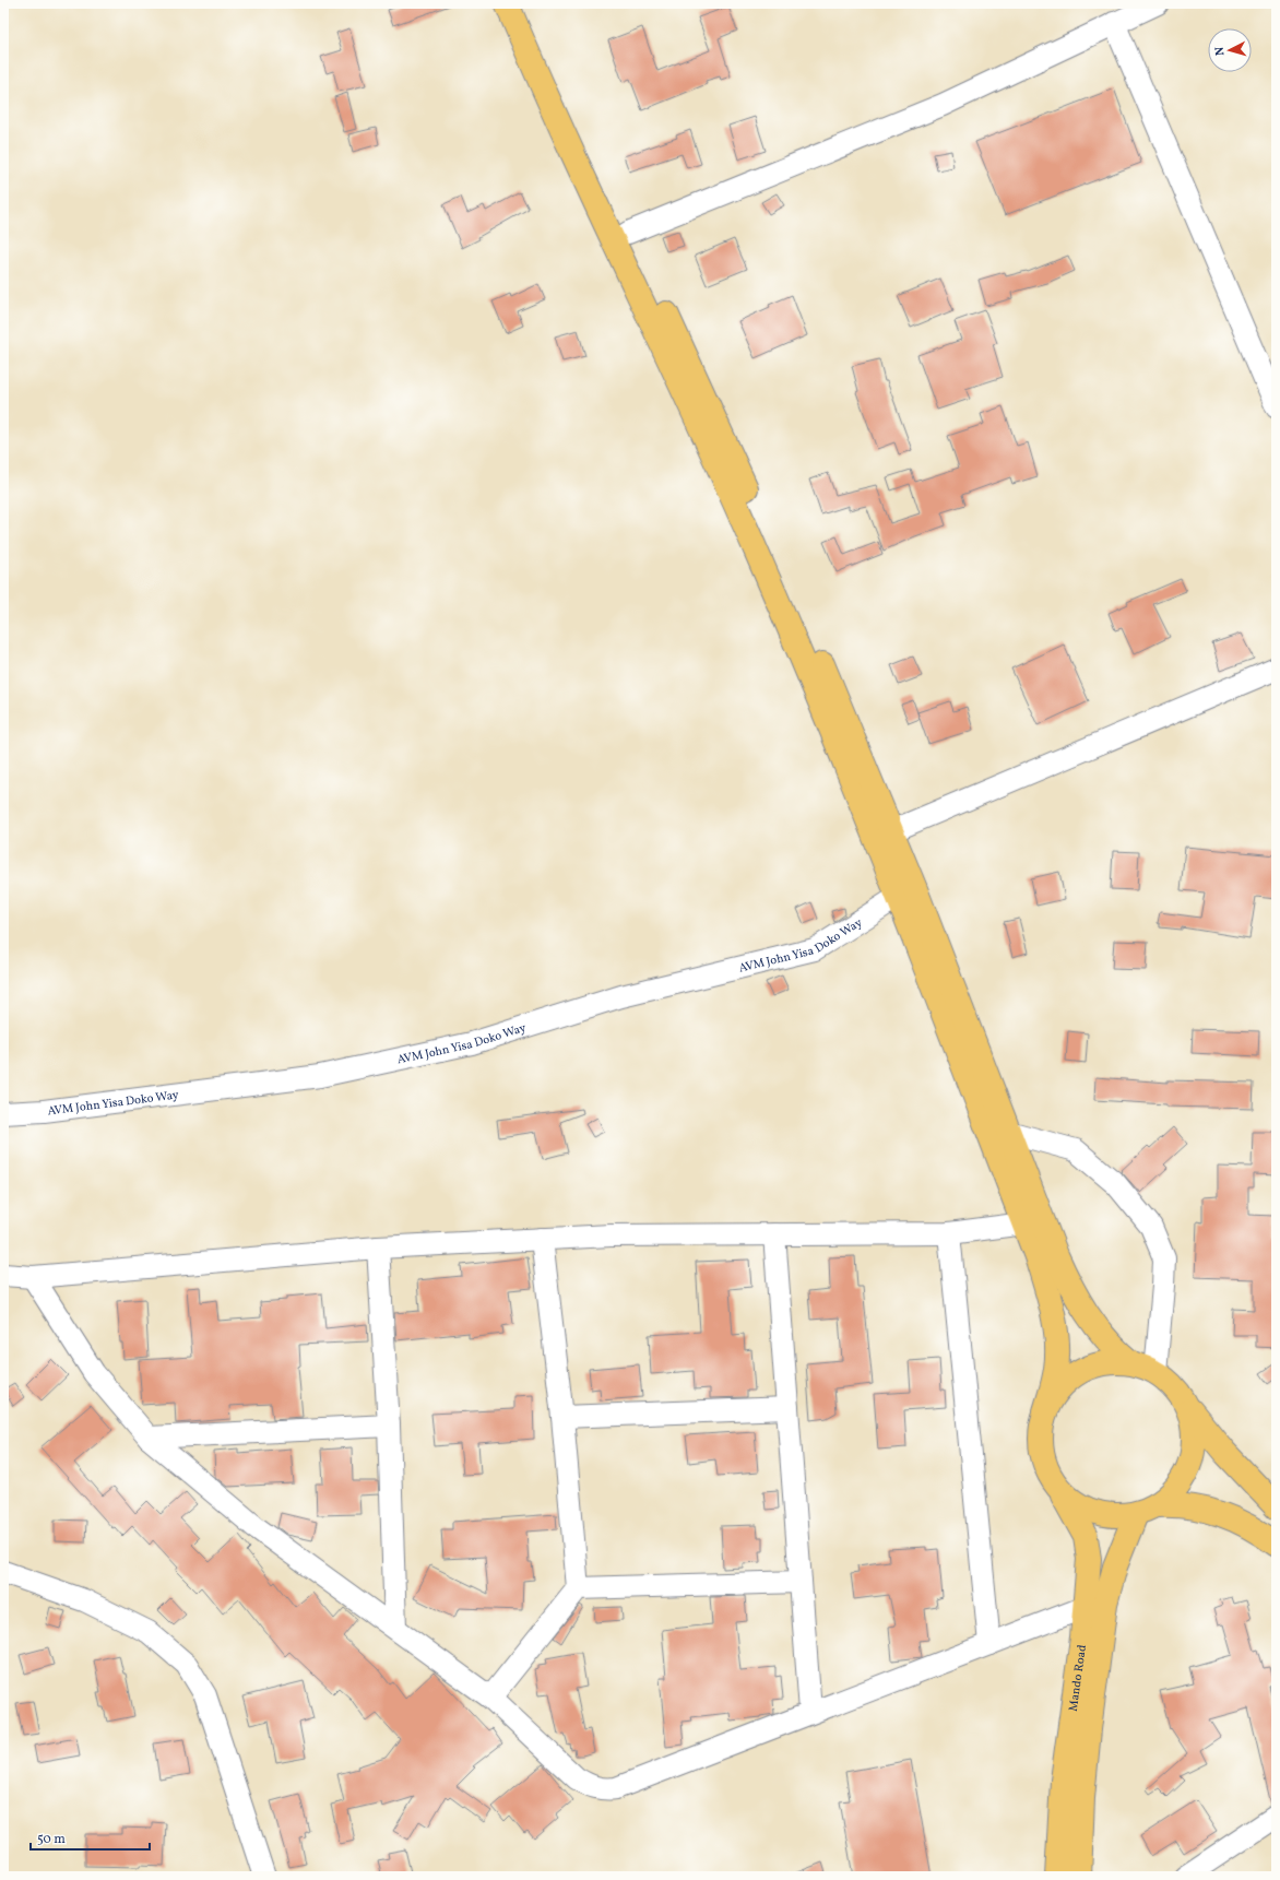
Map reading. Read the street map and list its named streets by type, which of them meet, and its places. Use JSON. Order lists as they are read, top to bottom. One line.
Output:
{"streets":{"highway":["Mando Road"],"street":["AVM John Yisa Doko Way"]},"scale_bar":"50 m","north":"left"}
